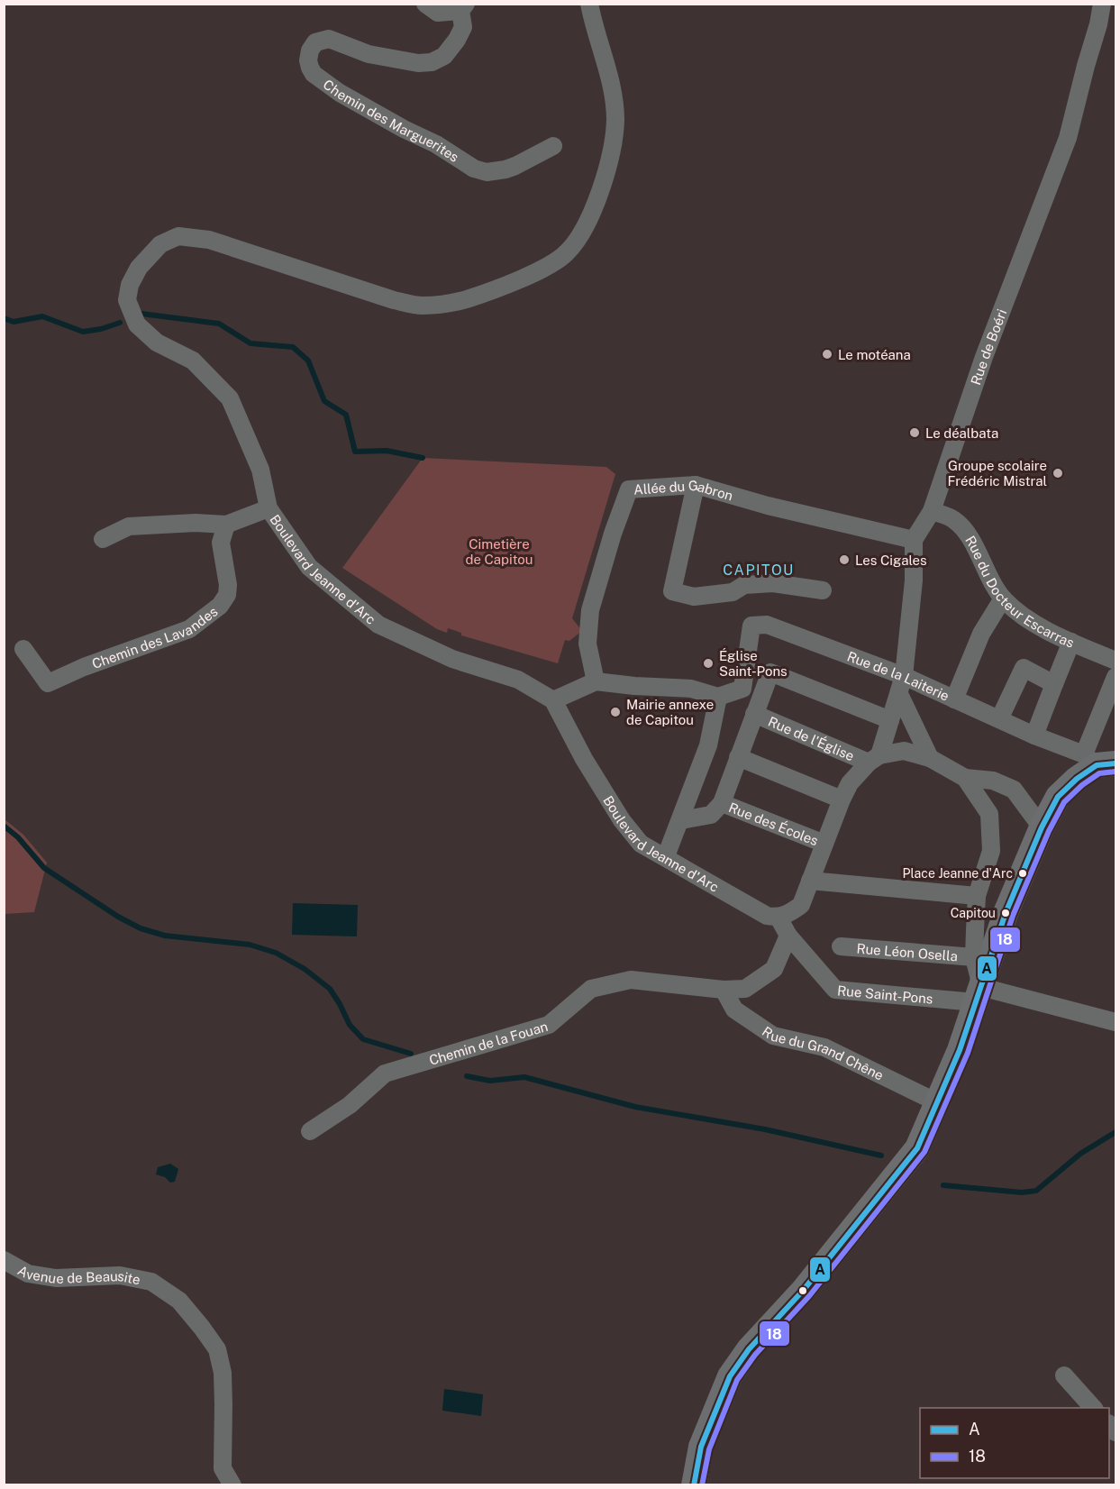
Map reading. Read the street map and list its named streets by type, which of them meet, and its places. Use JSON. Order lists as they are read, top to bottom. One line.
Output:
{"streets":{"street":["Chemin des Marguerites","Rue de Boéri","Allée du Gabron","Boulevard Jeanne d'Arc","Rue du Docteur Escarras","Chemin des Lavandes","Rue de la Laiterie","Rue de l'Église","Rue des Écoles","Rue Léon Osella","Rue Saint-Pons","Chemin de la Fouan","Rue du Grand Chêne","Avenue de Beausite"]},"crossings":[["Rue de Boéri","Allée du Gabron"],["Rue de Boéri","Rue du Docteur Escarras"],["Rue Saint-Pons","Chemin de la Fouan"],["Chemin de la Fouan","Rue du Grand Chêne"]],"districts":["CAPITOU"],"parks":["Cimetière de Capitou"],"places":["Le motéana","Le déalbata","Groupe scolaire Frédéric Mistral","Les Cigales","Église Saint-Pons","Mairie annexe de Capitou","Place Jeanne d'Arc","Capitou"],"lines":["transit line A","transit line 18"],"legend":["A","18"]}
